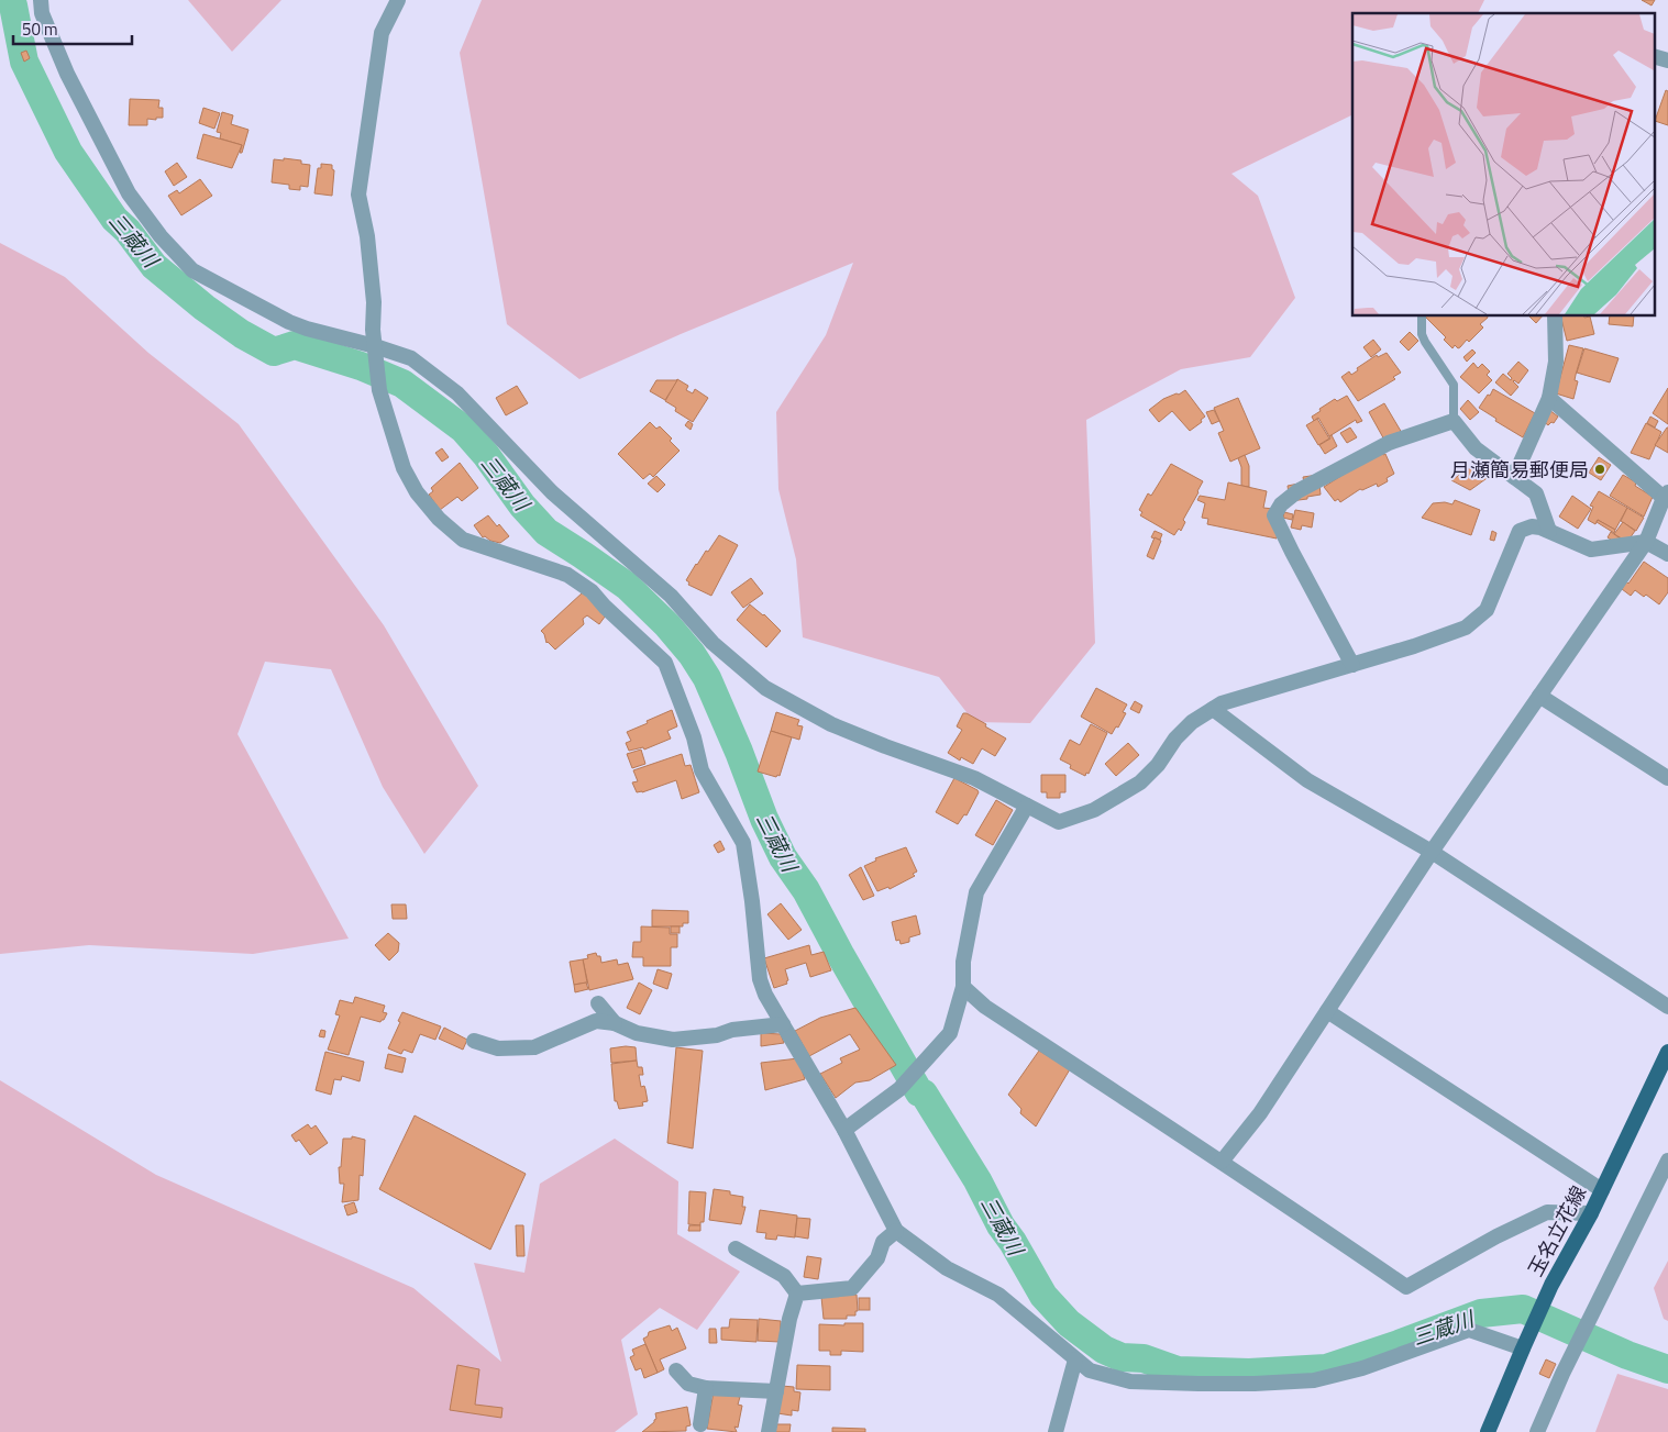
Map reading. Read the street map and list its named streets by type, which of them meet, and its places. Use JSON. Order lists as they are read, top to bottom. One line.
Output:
{"streets":{"main road":["玉名立花線"]},"water":["三蔵川"],"places":["月瀬簡易郵便局"],"scale_bar":"50 m"}
